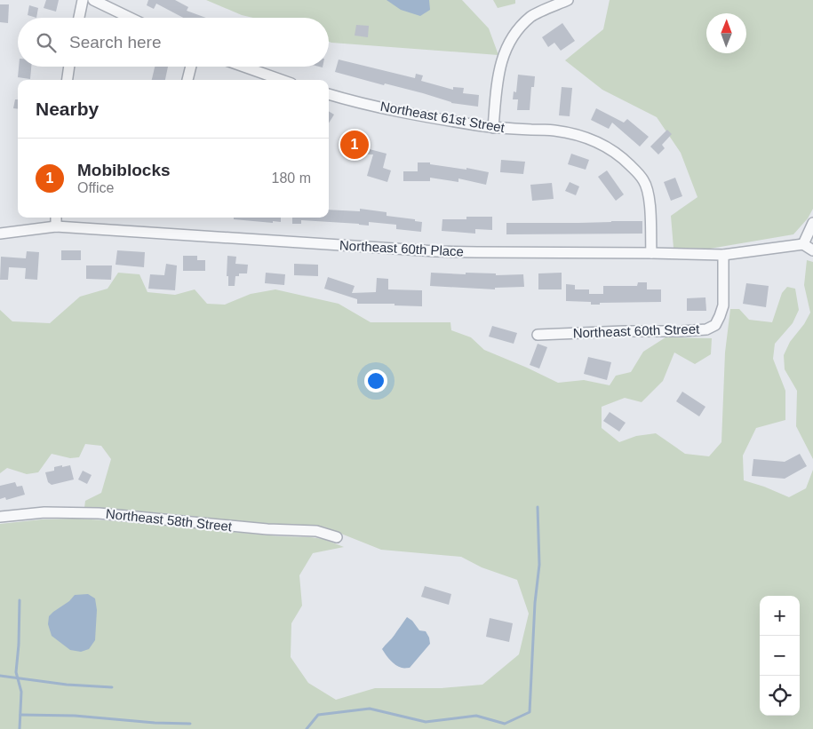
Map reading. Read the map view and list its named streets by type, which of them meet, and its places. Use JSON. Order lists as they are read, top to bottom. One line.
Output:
{"streets":{"street":["Northeast 61st Street","Northeast 60th Place","Northeast 60th Street","Northeast 58th Street"]},"crossings":[["Northeast 61st Street","Northeast 60th Place"],["Northeast 60th Place","Northeast 60th Street"]],"north":"top","page":{"search":"Search here","heading":"Nearby","pins":"1","list":[{"mark":"1","name":"Mobiblocks","note":"Office","value":"180 m"}],"map_buttons":["+","−"]}}
